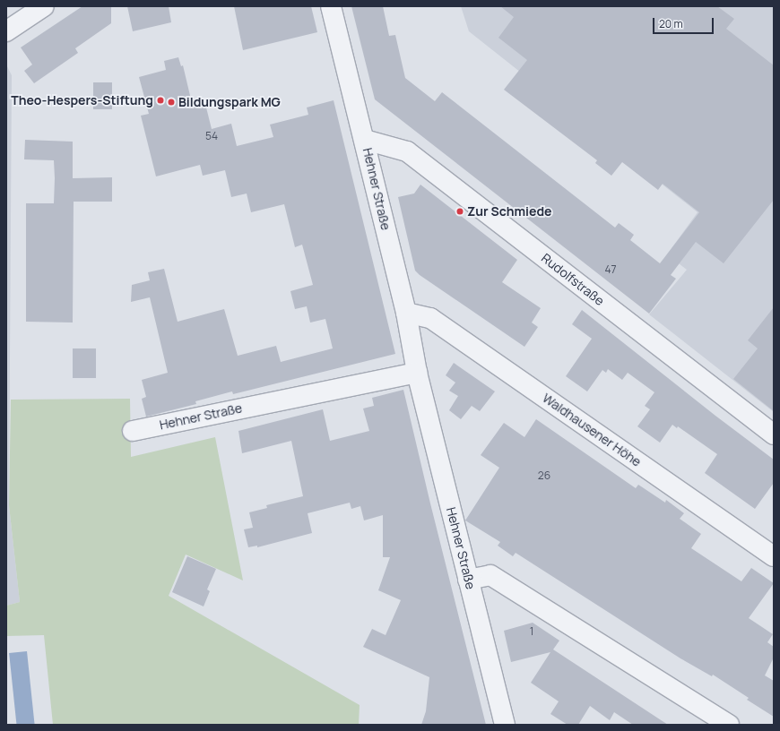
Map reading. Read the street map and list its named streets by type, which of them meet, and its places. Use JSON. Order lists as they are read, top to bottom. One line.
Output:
{"streets":{"street":["Hehner Straße","Rudolfstraße","Waldhausener Höhe"]},"crossings":[["Hehner Straße","Rudolfstraße"],["Hehner Straße","Waldhausener Höhe"]],"places":["Theo-Hespers-Stiftung","Bildungspark MG","Zur Schmiede"],"house_numbers":["54","47","26","1"],"scale_bar":"20 m"}
